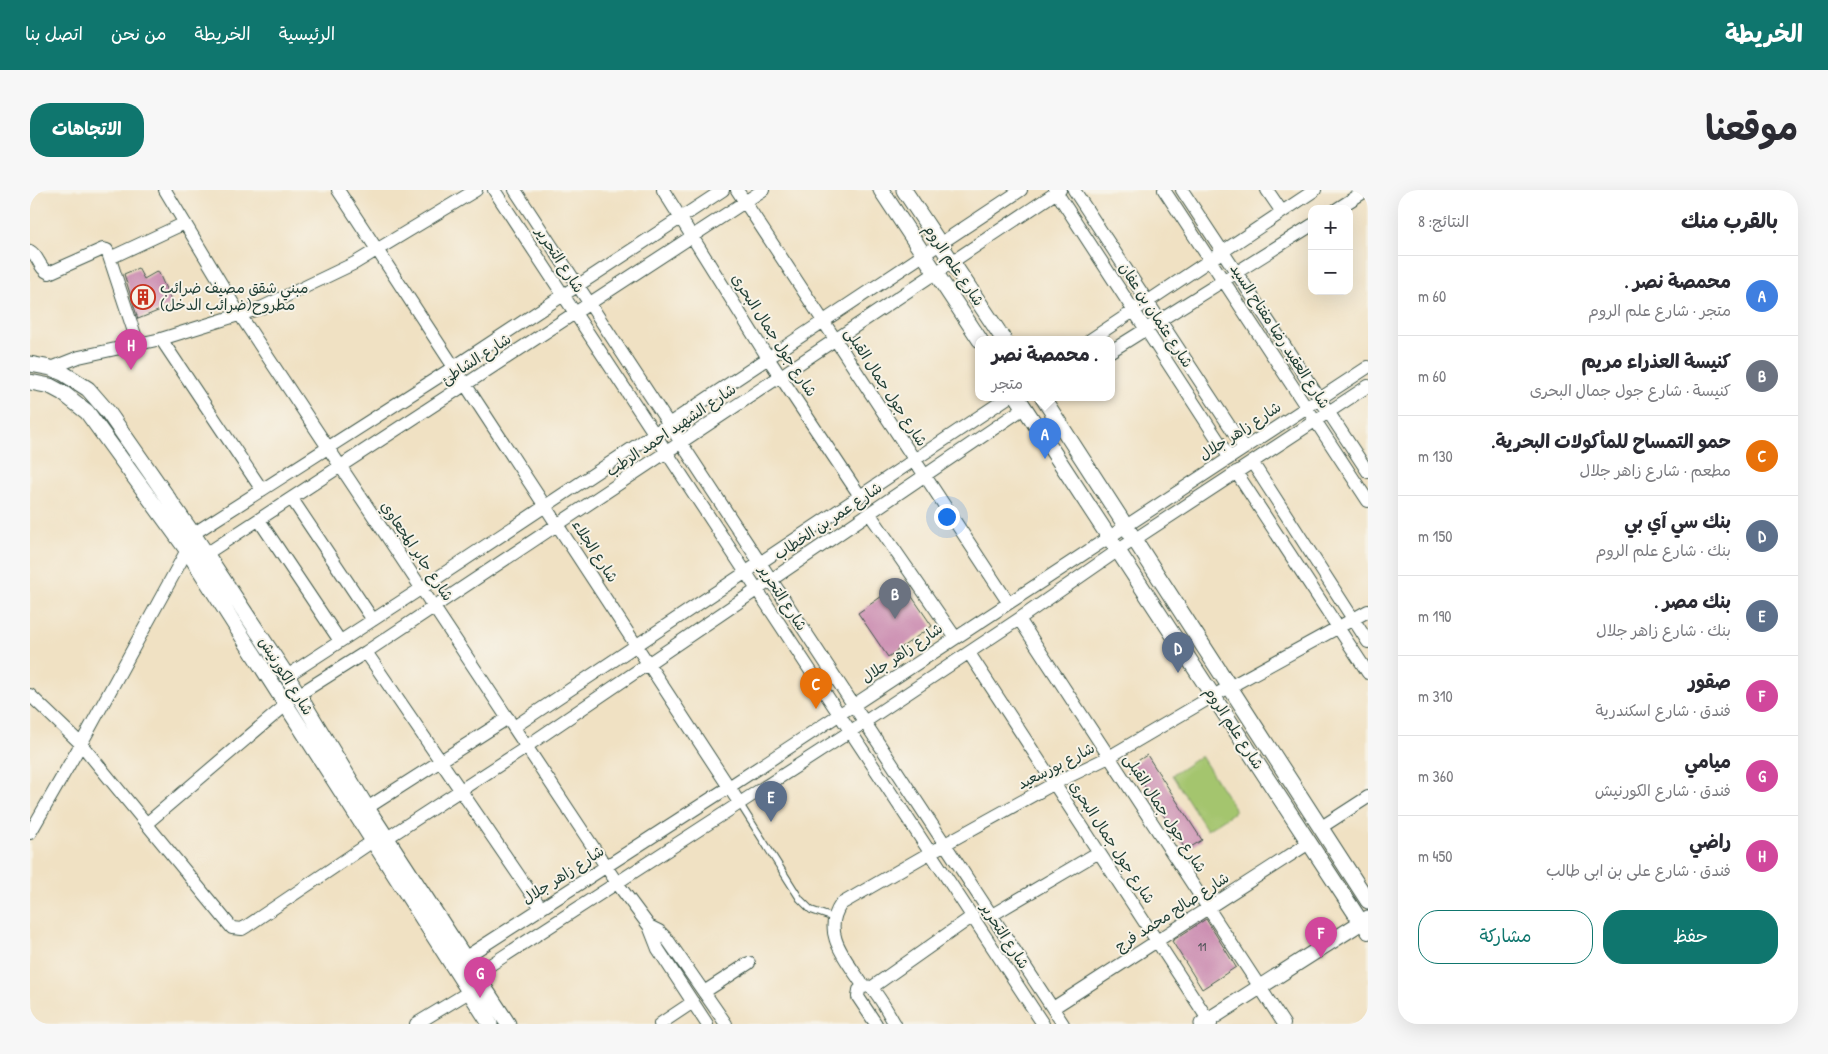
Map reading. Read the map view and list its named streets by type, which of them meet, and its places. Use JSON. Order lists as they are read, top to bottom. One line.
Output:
{"streets":{"street":["شارع التحرير","شارع علم الروم","شارع عثمان بن عفان","شارع جول جمال البحرى","شارع العقيد رضا مفتاح السيد","شارع الشاطئ","شارع جول جمال القبلى","شارع الشهيد احمد الرطب","شارع زاهر جلال","شارع عمر بن الخطاب","شارع جابر المجعاوي","شارع الجلاء","شارع الكورنيش","شارع بورسعيد","شارع صالح محمد فرج"]},"crossings":[["شارع التحرير","شارع الشاطئ"],["شارع التحرير","شارع الشهيد احمد الرطب"],["شارع التحرير","شارع زاهر جلال"],["شارع التحرير","شارع عمر بن الخطاب"],["شارع التحرير","شارع بورسعيد"],["شارع التحرير","شارع صالح محمد فرج"],["شارع علم الروم","شارع الشهيد احمد الرطب"],["شارع علم الروم","شارع زاهر جلال"],["شارع علم الروم","شارع عمر بن الخطاب"],["شارع علم الروم","شارع بورسعيد"],["شارع علم الروم","شارع صالح محمد فرج"],["شارع عثمان بن عفان","شارع الشهيد احمد الرطب"],["شارع عثمان بن عفان","شارع زاهر جلال"],["شارع جول جمال البحرى","شارع الشاطئ"],["شارع جول جمال البحرى","شارع الشهيد احمد الرطب"],["شارع جول جمال البحرى","شارع عمر بن الخطاب"],["شارع جول جمال البحرى","شارع بورسعيد"],["شارع جول جمال البحرى","شارع صالح محمد فرج"],["شارع العقيد رضا مفتاح السيد","شارع زاهر جلال"],["شارع الشاطئ","شارع جول جمال القبلى"],["شارع الشاطئ","شارع جابر المجعاوي"],["شارع الشاطئ","شارع الجلاء"],["شارع الشاطئ","شارع الكورنيش"],["شارع جول جمال القبلى","شارع الشهيد احمد الرطب"],["شارع جول جمال القبلى","شارع زاهر جلال"],["شارع جول جمال القبلى","شارع عمر بن الخطاب"],["شارع جول جمال القبلى","شارع بورسعيد"],["شارع جول جمال القبلى","شارع صالح محمد فرج"],["شارع الشهيد احمد الرطب","شارع عمر بن الخطاب"],["شارع الشهيد احمد الرطب","شارع جابر المجعاوي"],["شارع الشهيد احمد الرطب","شارع الجلاء"],["شارع الشهيد احمد الرطب","شارع الكورنيش"],["شارع زاهر جلال","شارع جابر المجعاوي"],["شارع زاهر جلال","شارع الجلاء"],["شارع زاهر جلال","شارع الكورنيش"],["شارع عمر بن الخطاب","شارع جابر المجعاوي"],["شارع عمر بن الخطاب","شارع الجلاء"],["شارع عمر بن الخطاب","شارع الكورنيش"],["شارع الجلاء","شارع بورسعيد"]],"places":{"building":["مبني شقق مصيف ضرائب مطروح(ضرائب الدخل)"]},"house_numbers":["11"],"page":{"header":"الخريطة","nav":["الرئيسية","الخريطة","من نحن","اتصل بنا"],"title":"موقعنا","buttons":["الاتجاهات",["حفظ","مشاركة"]],"heading":["بالقرب منك","النتائج: 8"],"map_buttons":["+","−"],"list":[{"mark":"A","name":"محمصة نصر .","note":"متجر · شارع علم الروم","value":"60 m"},{"mark":"B","name":"كنيسة العذراء مريم","note":"كنيسة · شارع جول جمال البحرى","value":"60 m"},{"mark":"C","name":"حمو التمساح للمأكولات البحرية.","note":"مطعم · شارع زاهر جلال","value":"130 m"},{"mark":"D","name":"بنك سي آي بي","note":"بنك · شارع علم الروم","value":"150 m"},{"mark":"E","name":"بنك مصر .","note":"بنك · شارع زاهر جلال","value":"190 m"},{"mark":"F","name":"صقور","note":"فندق · شارع اسكندرية","value":"310 m"},{"mark":"G","name":"ميامي","note":"فندق · شارع الكورنيش","value":"360 m"},{"mark":"H","name":"راضي","note":"فندق · شارع على بن ابى طالب","value":"450 m"}],"pins":["H","A","B","D","C","E","F","G"],"popup":["محمصة نصر .","متجر"]}}
